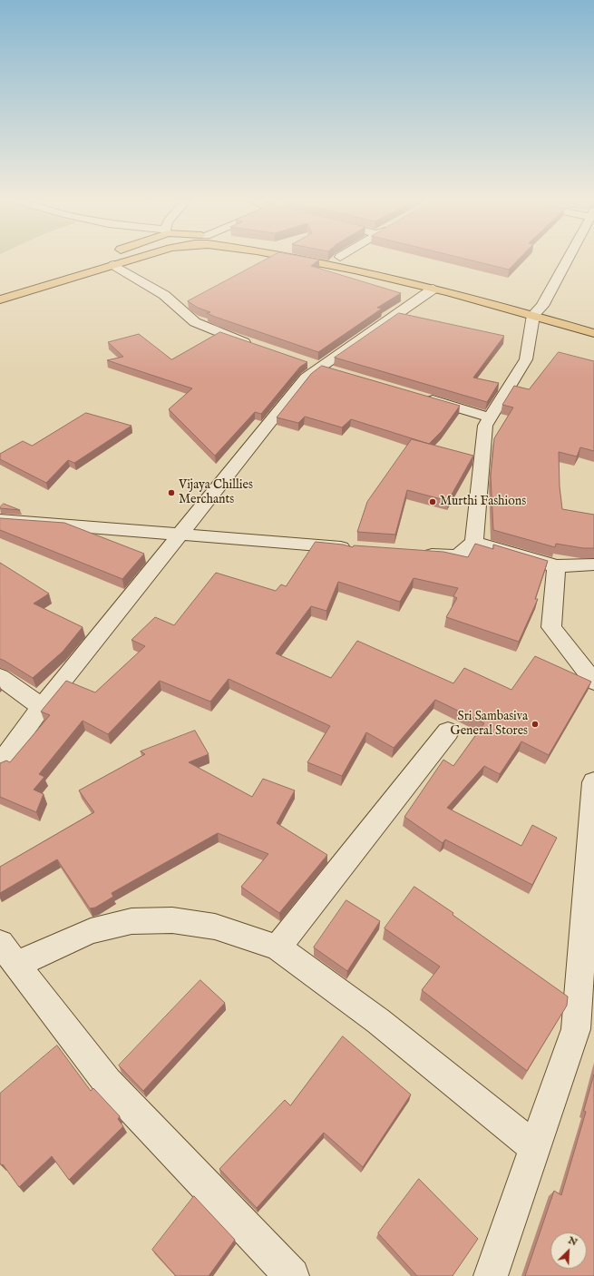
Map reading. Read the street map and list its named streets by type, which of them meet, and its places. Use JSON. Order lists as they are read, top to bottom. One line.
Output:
{"places":["Vijaya Chillies Merchants","Murthi Fashions","Sri Sambasiva General Stores"],"north":"top right"}
